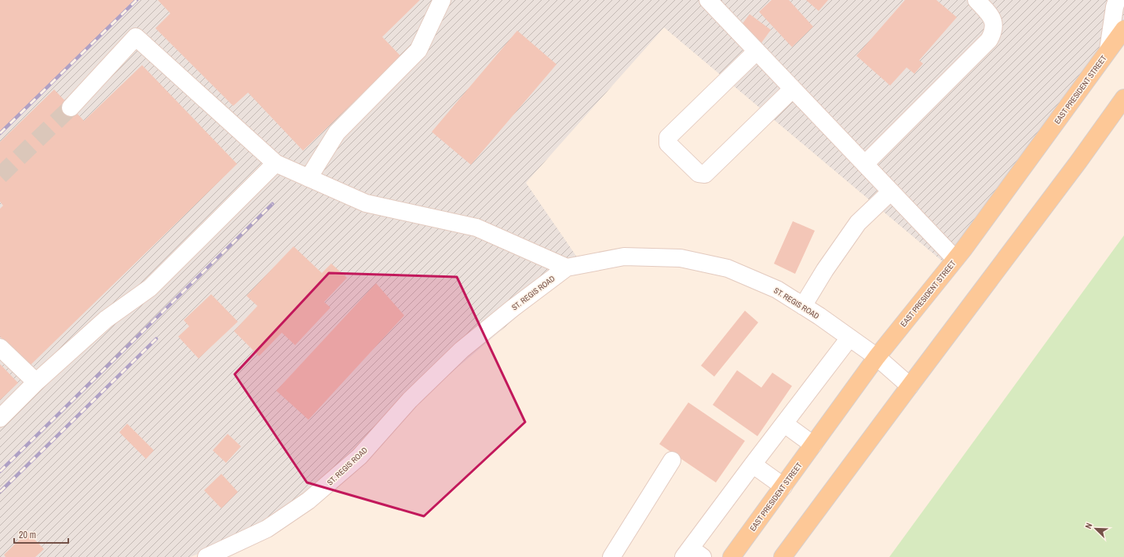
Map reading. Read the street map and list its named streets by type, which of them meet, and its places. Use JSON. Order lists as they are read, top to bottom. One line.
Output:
{"streets":{"main road":["EAST PRESIDENT STREET"],"lane":["ST. REGIS ROAD"]},"crossings":[["EAST PRESIDENT STREET","ST. REGIS ROAD"]],"scale_bar":"20 m","north":"top left"}
